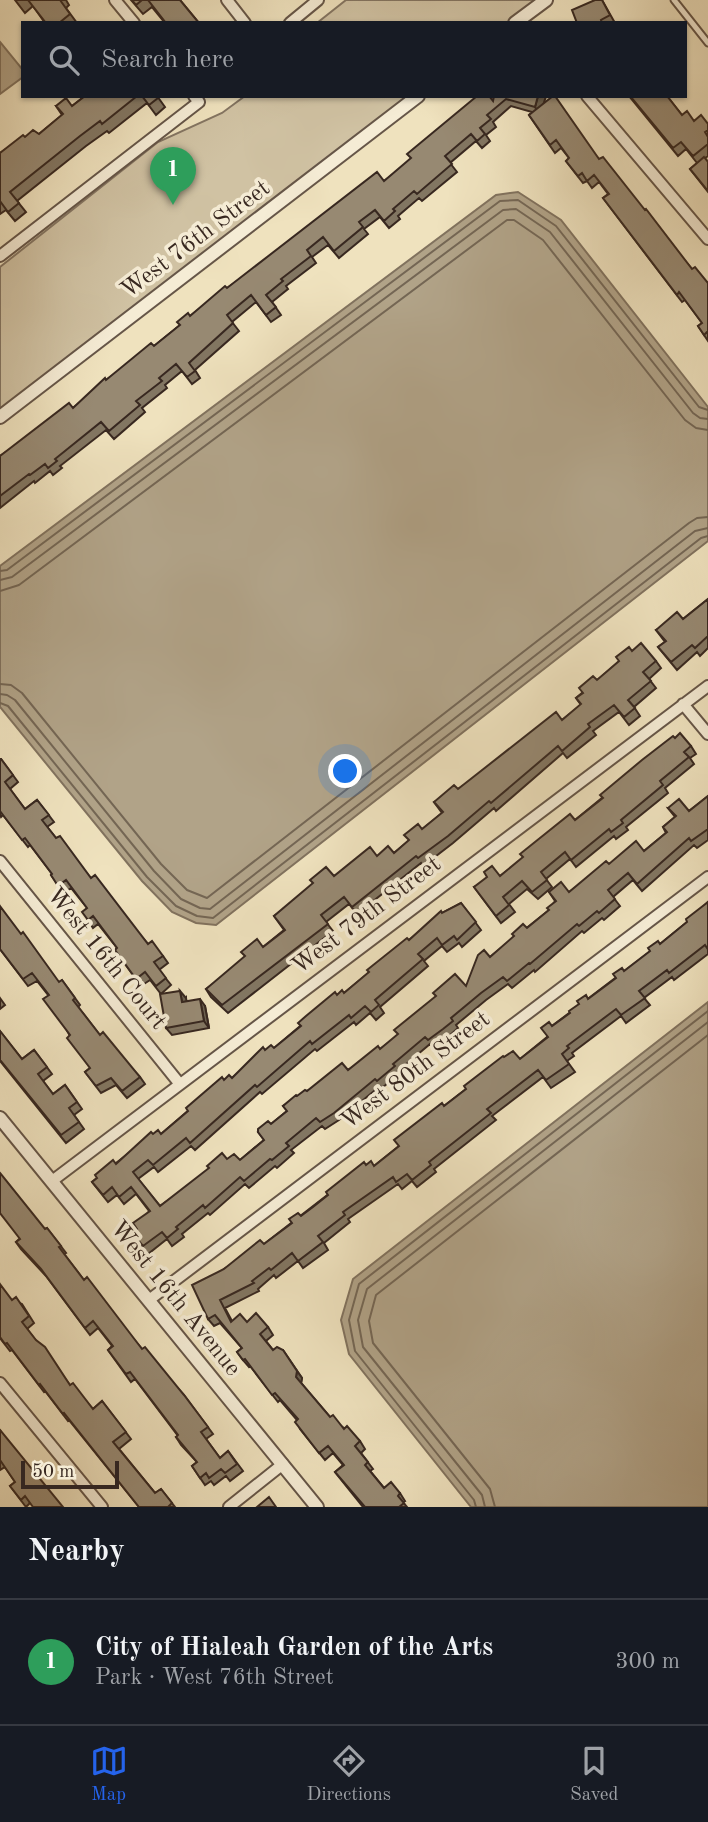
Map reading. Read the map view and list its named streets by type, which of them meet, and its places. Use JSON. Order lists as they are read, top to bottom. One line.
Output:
{"streets":{"street":["West 76th Street","West 79th Street","West 16th Court","West 80th Street","West 16th Avenue"]},"crossings":[["West 79th Street","West 16th Court"],["West 79th Street","West 16th Avenue"],["West 80th Street","West 16th Avenue"]],"scale_bar":"50 m","page":{"search":"Search here","pins":"1","scale":"50 m","heading":"Nearby","list":[{"mark":"1","name":"City of Hialeah Garden of the Arts","note":"Park · West 76th Street","value":"300 m"}],"nav":["Map","Directions","Saved"]}}
